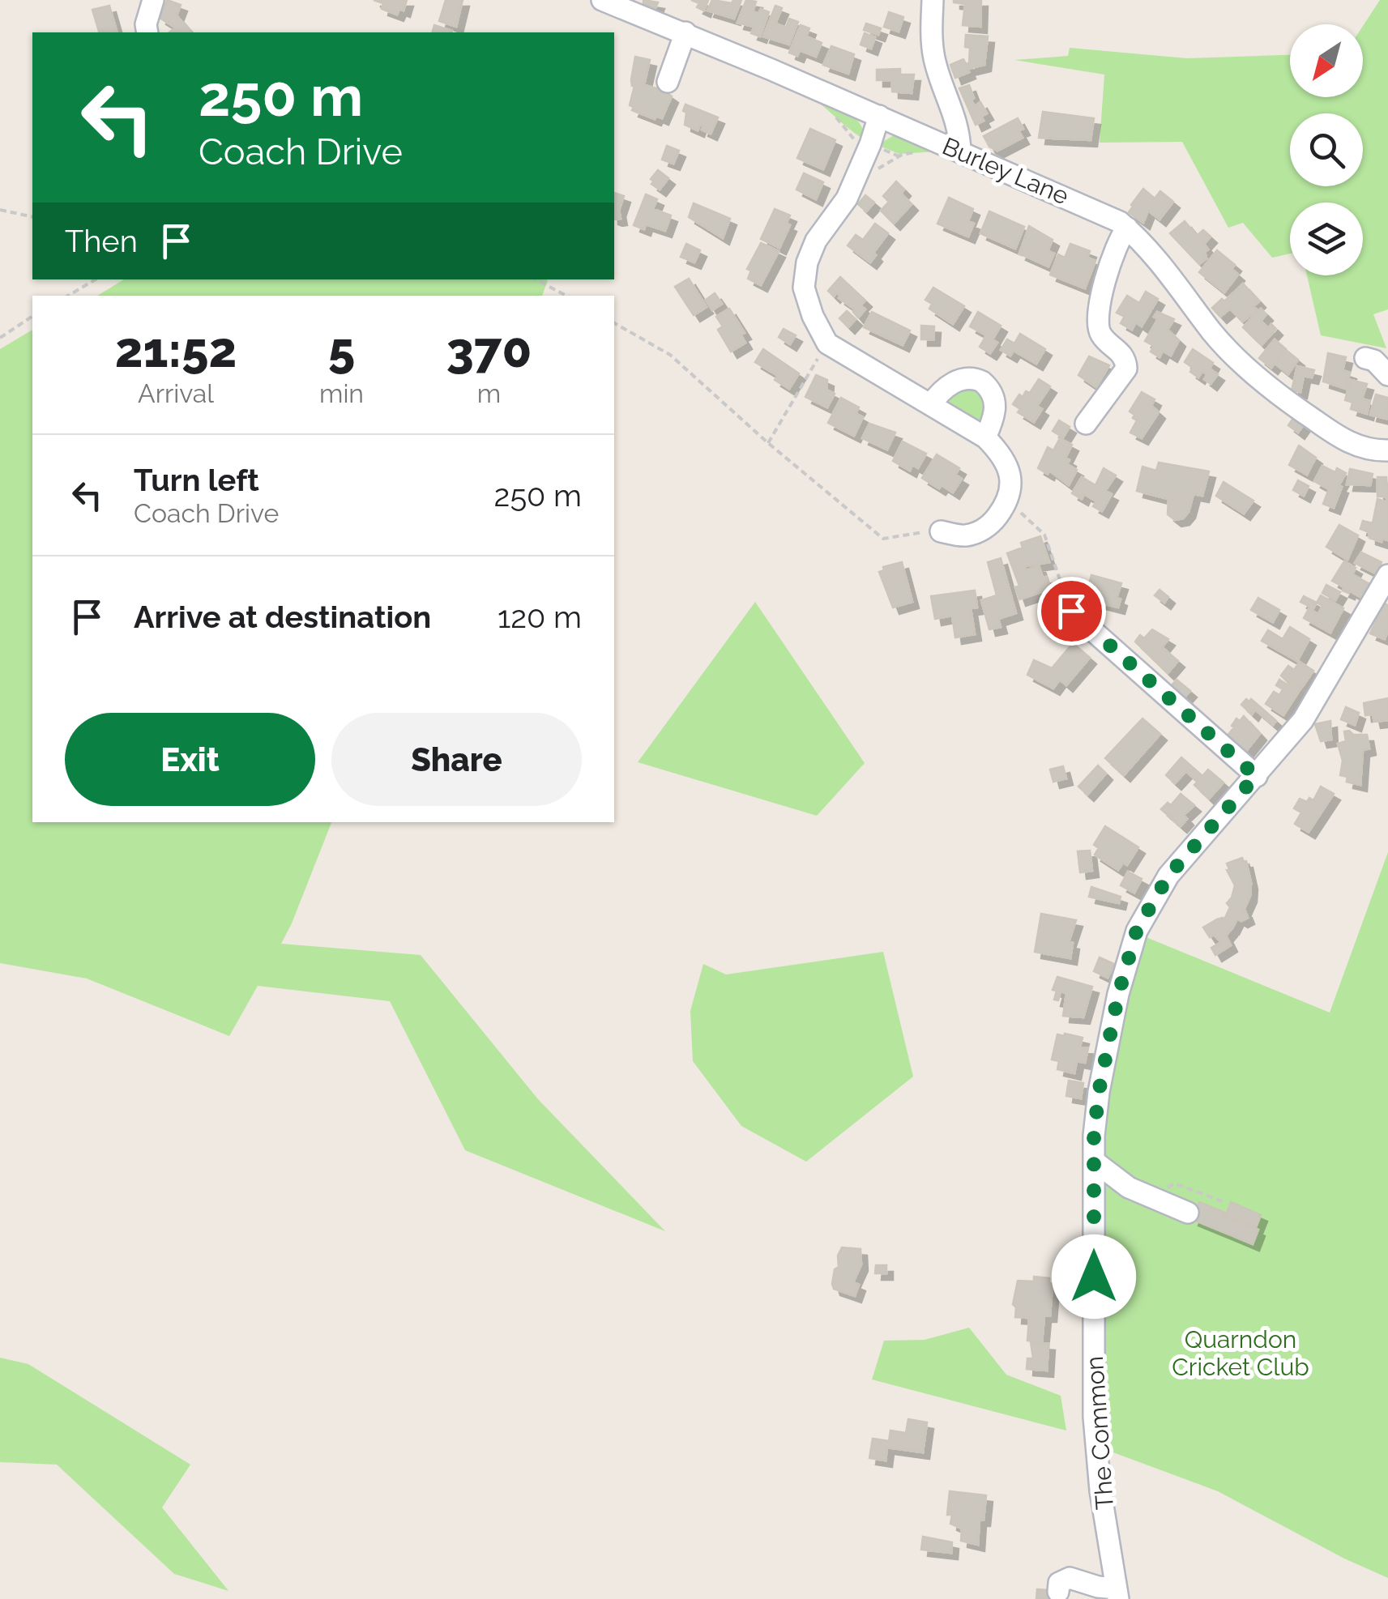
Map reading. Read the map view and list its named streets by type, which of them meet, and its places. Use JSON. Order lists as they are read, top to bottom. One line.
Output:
{"streets":{"street":["Burley Lane","The Common"]},"parks":["Quarndon Cricket Club"],"north":"bottom left","page":{"turn":["250 m","Coach Drive"],"then":"Then","eta":["21:52","Arrival","5","min","370","m"],"list":[{"name":"Turn left","note":"Coach Drive","value":"250 m"},{"name":"Arrive at destination","value":"120 m"}],"buttons":["Exit","Share"]}}
